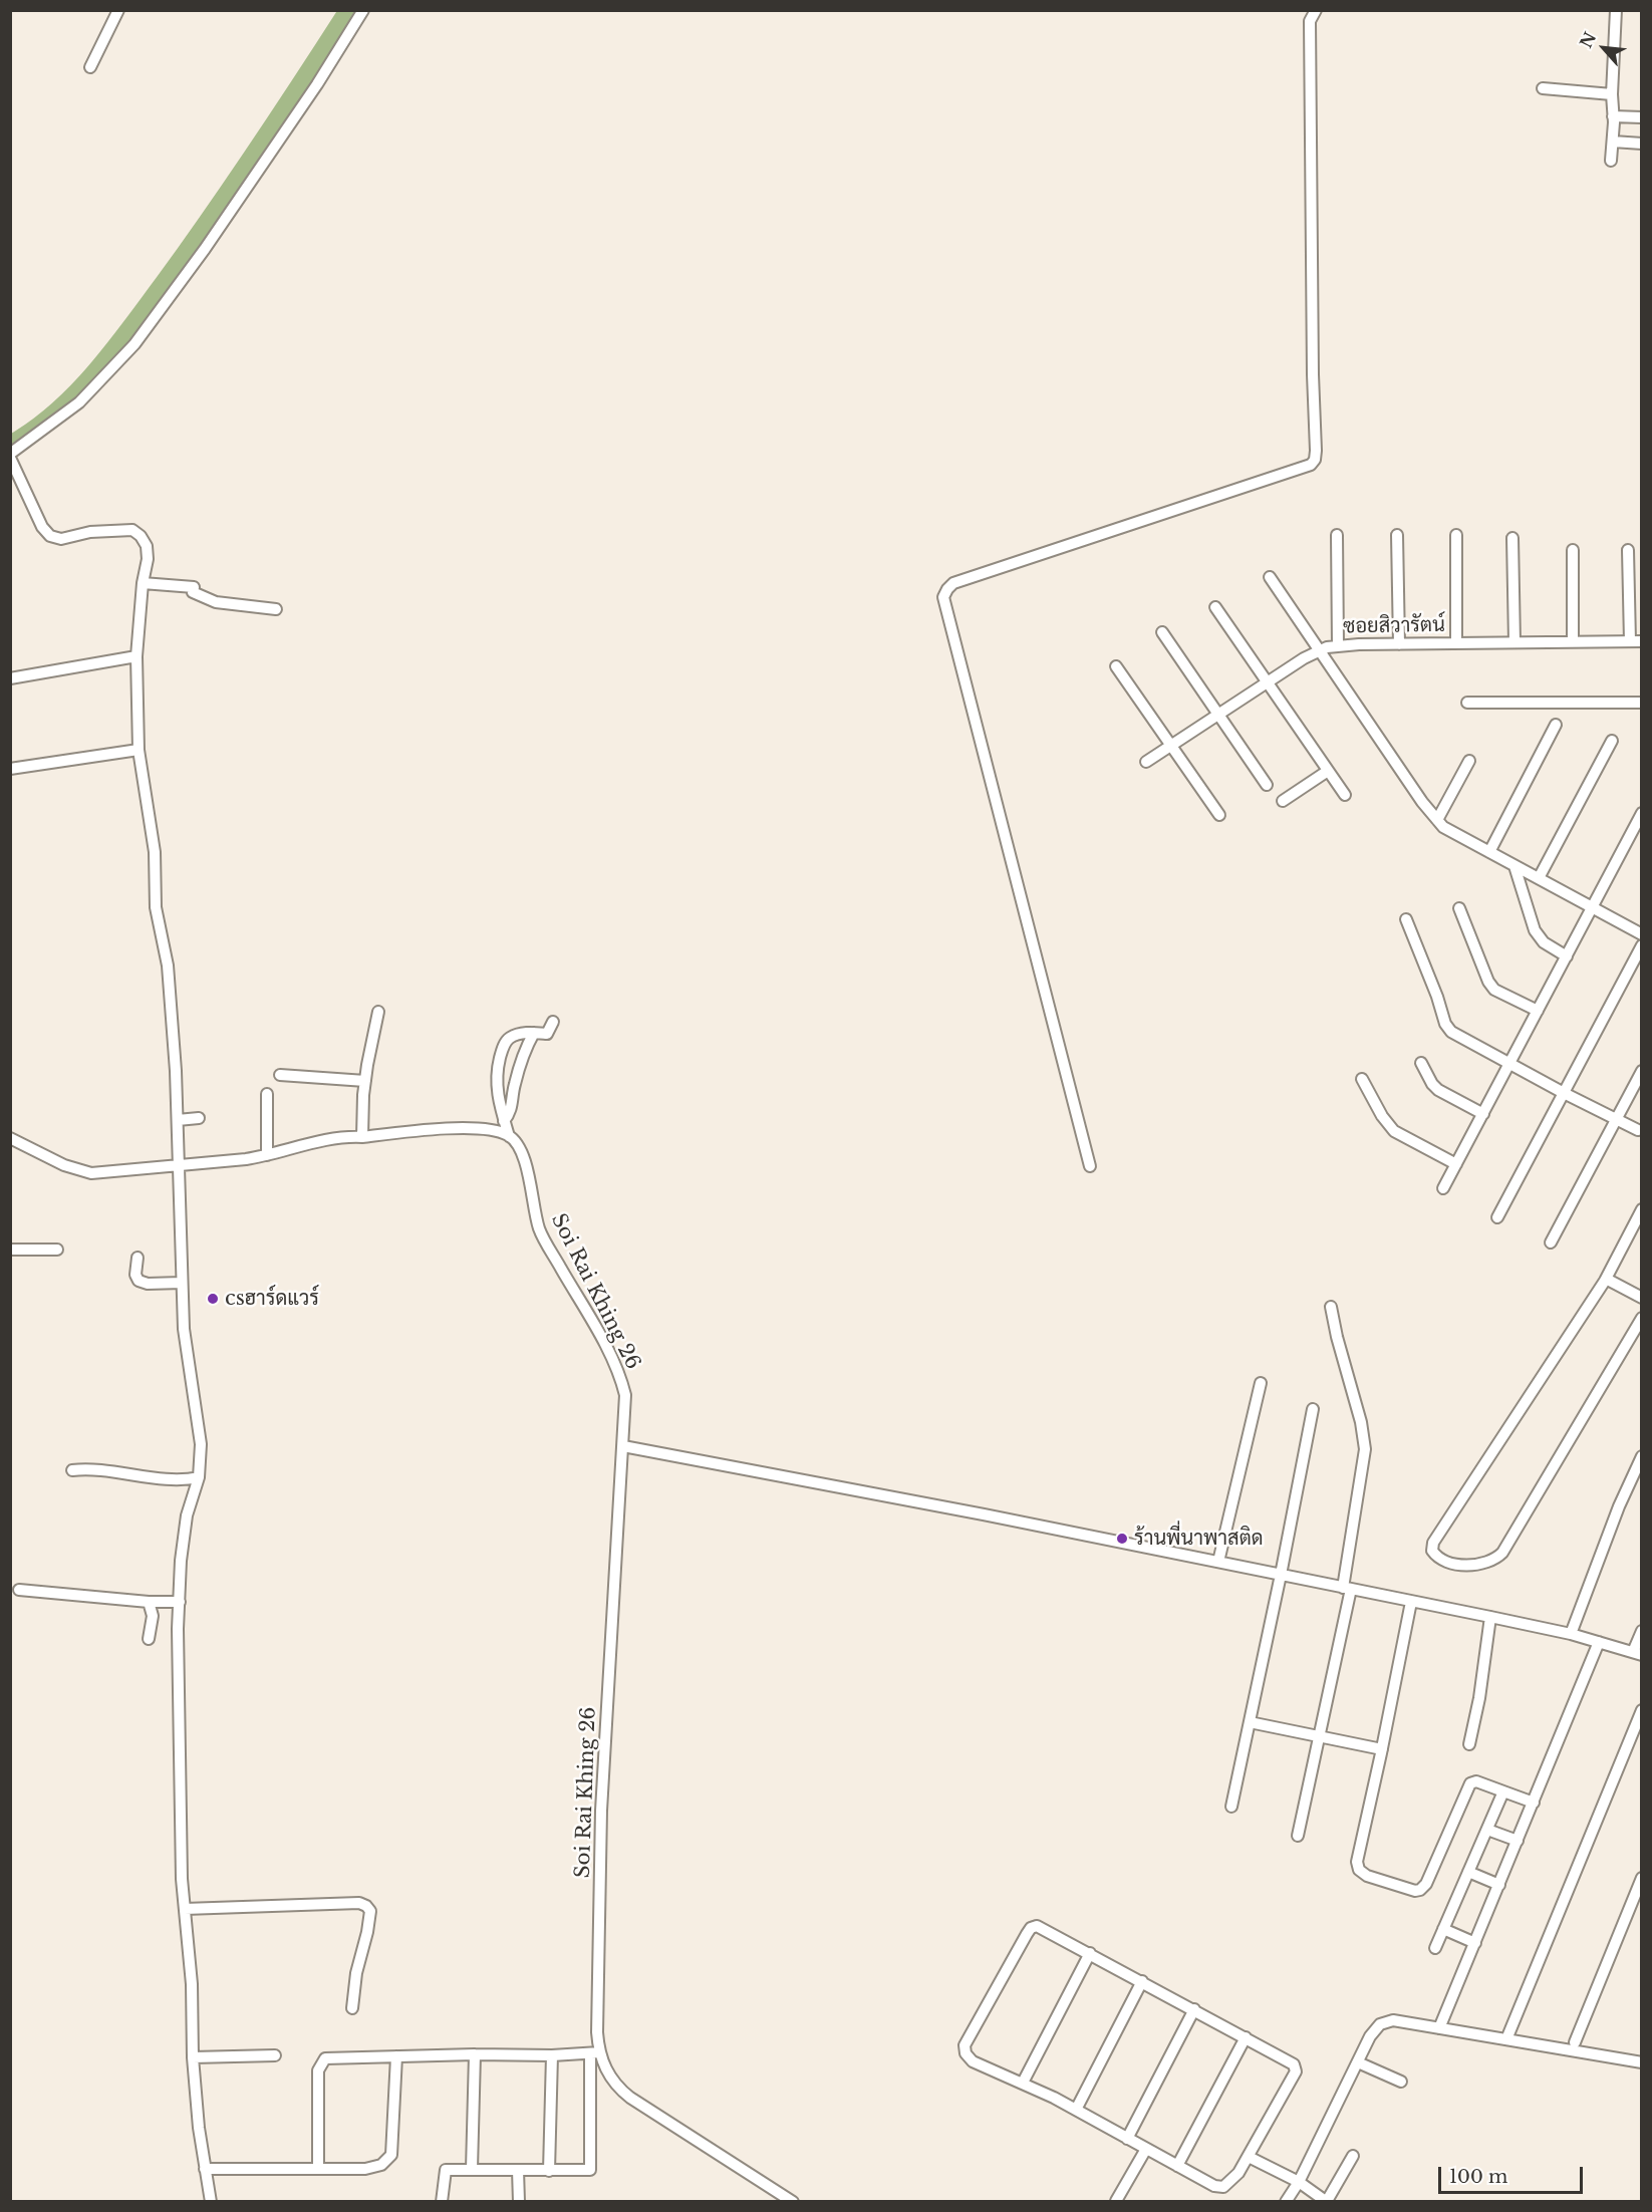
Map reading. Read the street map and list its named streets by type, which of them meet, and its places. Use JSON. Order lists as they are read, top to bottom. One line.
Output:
{"streets":{"street":["ซอยสิวารัตน์","Soi Rai Khing 26"]},"places":["csฮาร์ดแวร์","ร้านพี่นาพาสติด"],"scale_bar":"100 m","north":"top left"}
